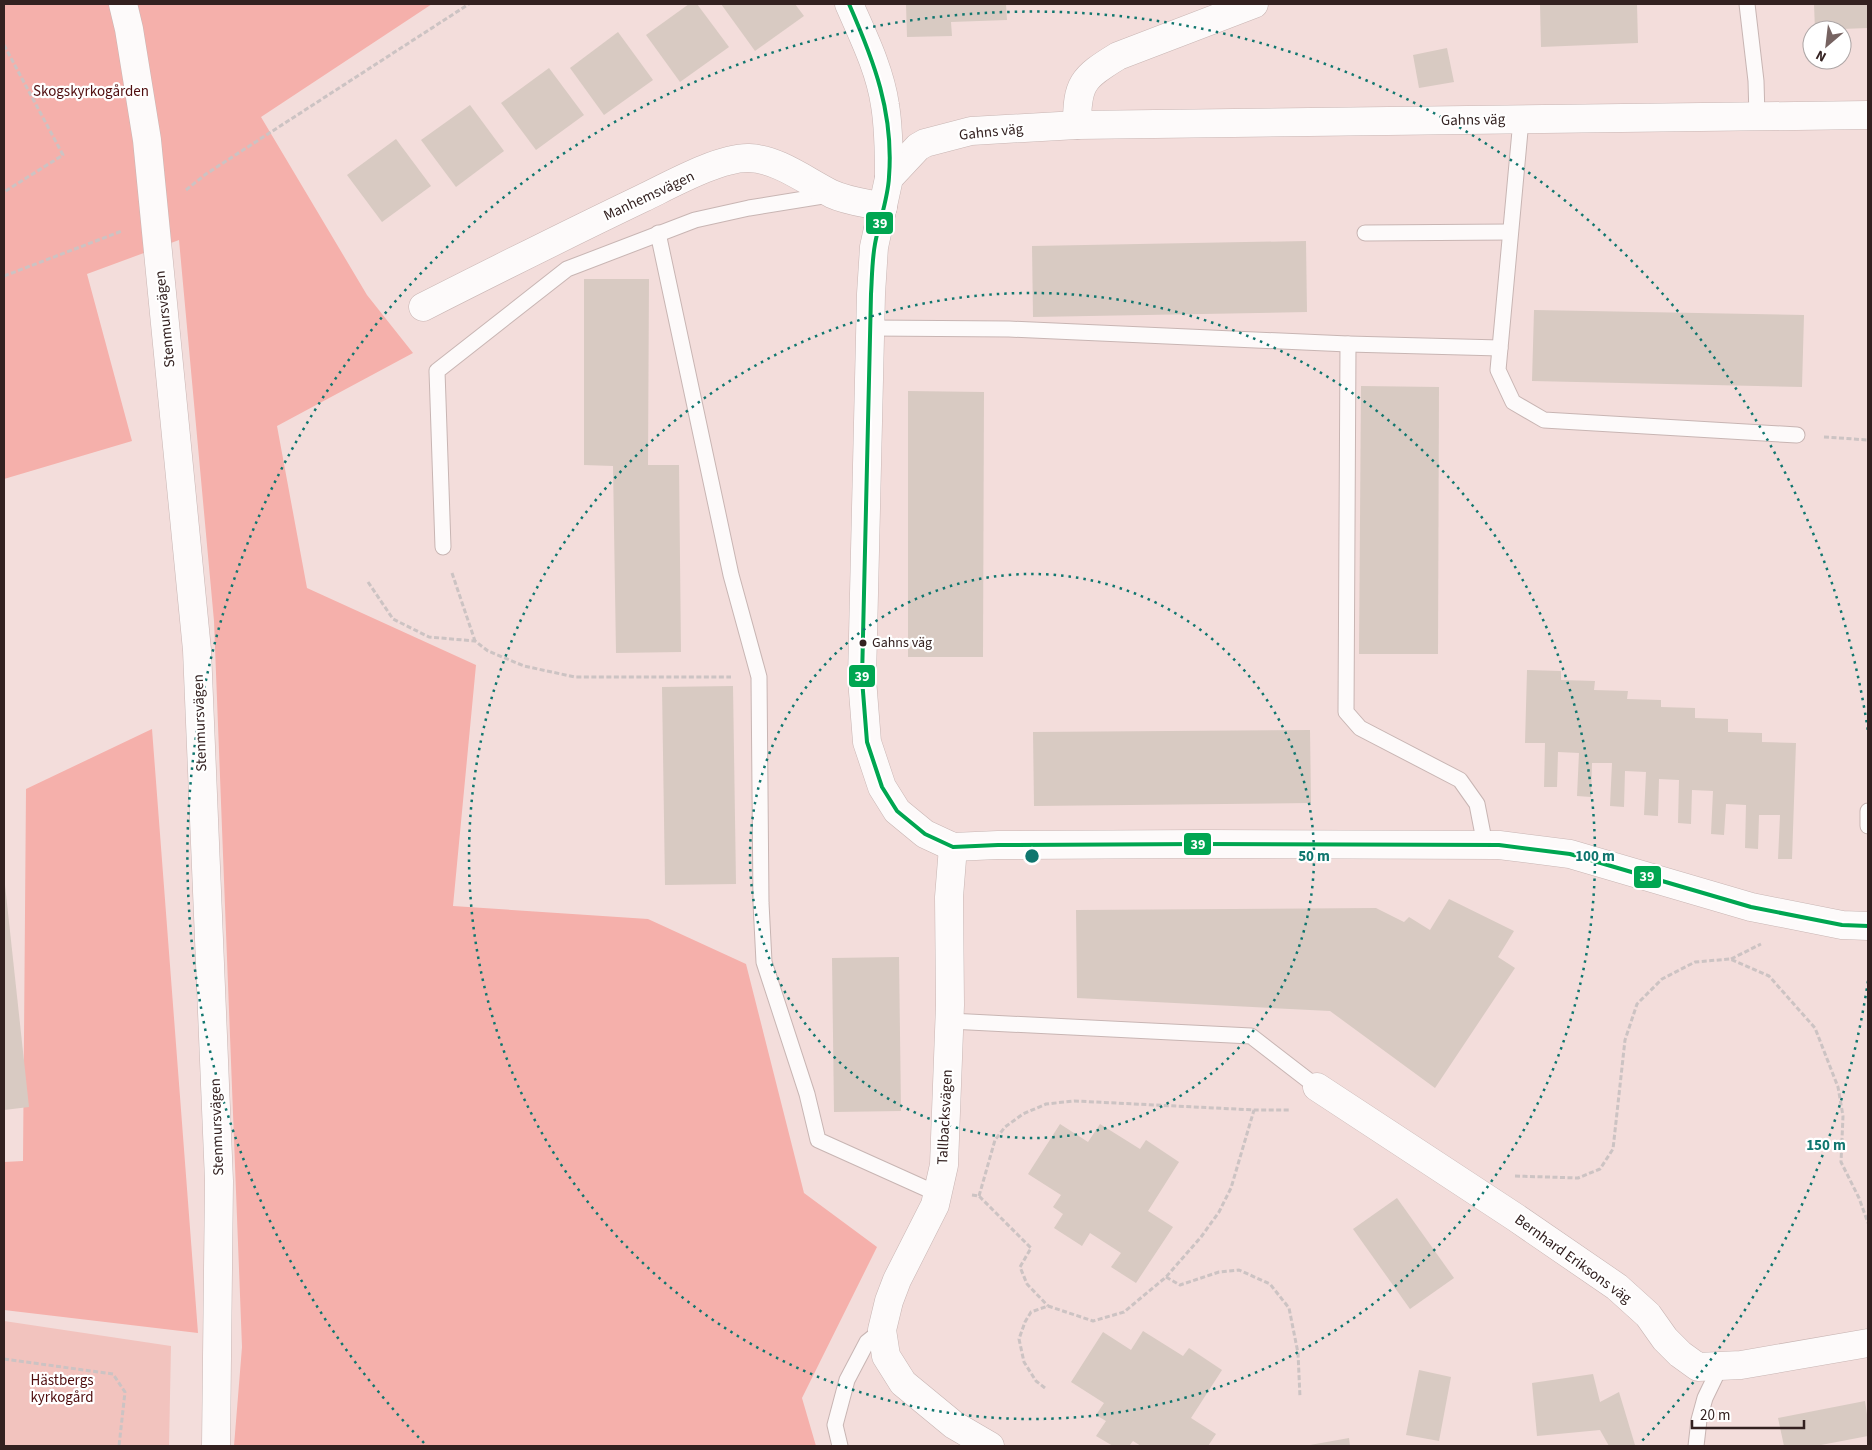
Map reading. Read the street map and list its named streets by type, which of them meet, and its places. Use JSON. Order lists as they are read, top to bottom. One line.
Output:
{"streets":{"street":["Gahns väg","Manhemsvägen","Stenmursvägen","Tallbacksvägen","Bernhard Eriksons väg"]},"parks":["Skogskyrkogården","Hästbergs kyrkogård"],"places":["Gahns väg"],"lines":["transit line 39"],"scale_bar":"20 m","north":"bottom left","rings":["50 m","100 m","150 m"]}
